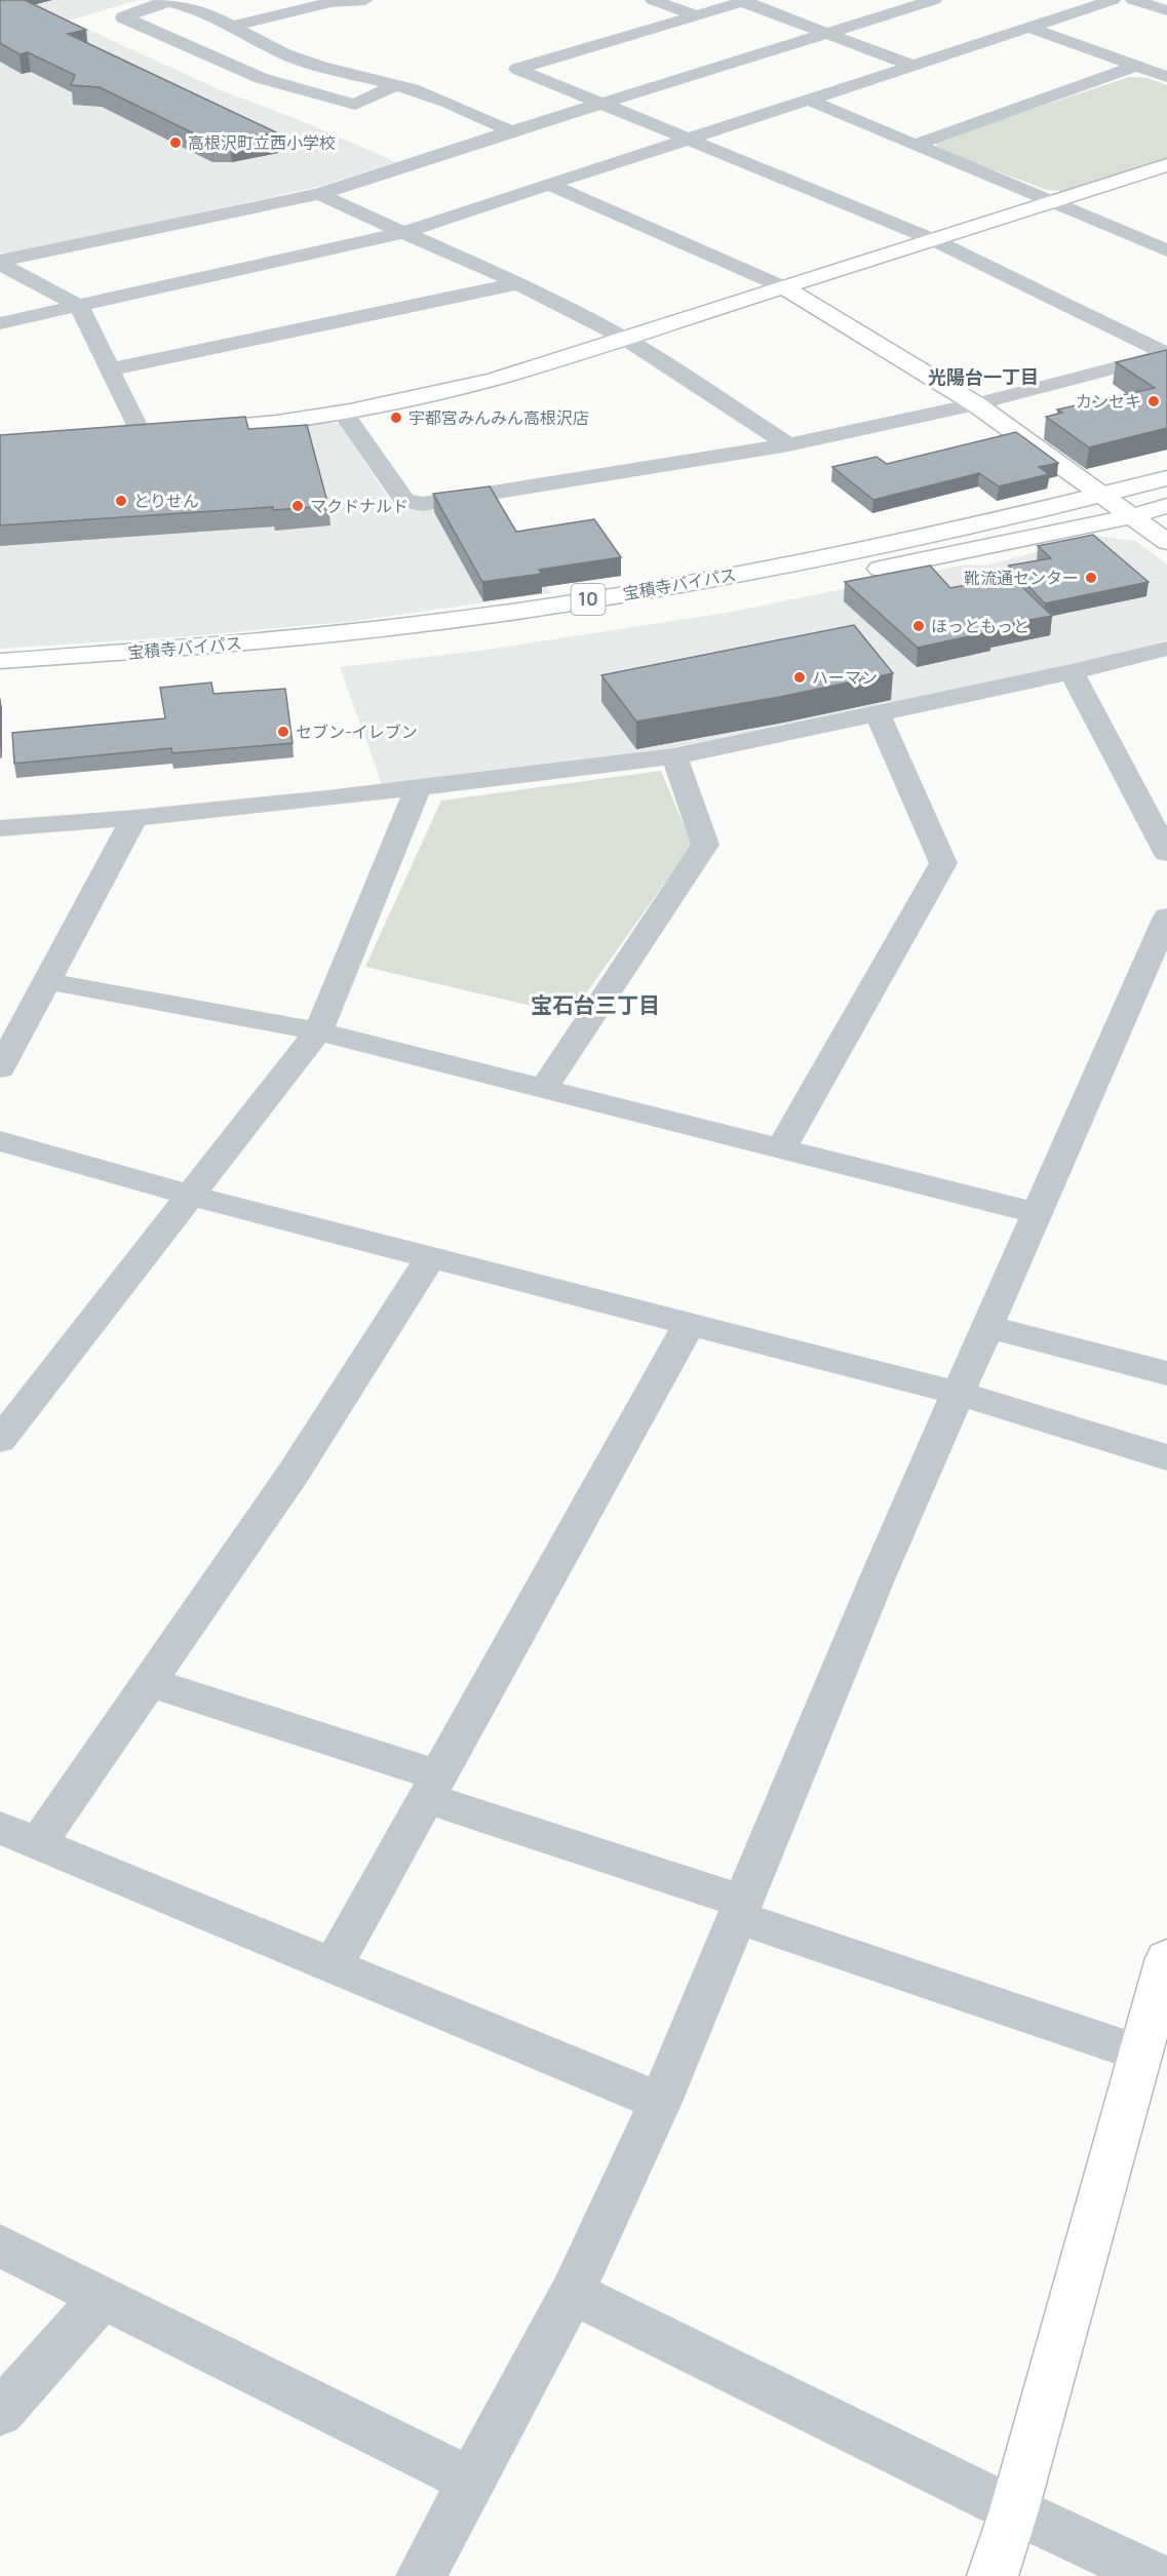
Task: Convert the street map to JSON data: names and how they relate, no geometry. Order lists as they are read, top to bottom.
{
  "streets": {
    "street": ["宝積寺バイパス", "10"]
  },
  "districts": ["光陽台一丁目", "宝石台三丁目"],
  "places": [
    "高根沢町立西小学校",
    "カンセキ",
    "宇都宮みんみん高根沢店",
    "とりせん",
    "マクドナルド",
    "靴流通センター",
    "ほっともっと",
    "ハーマン",
    "セブン-イレブン"
  ]
}
